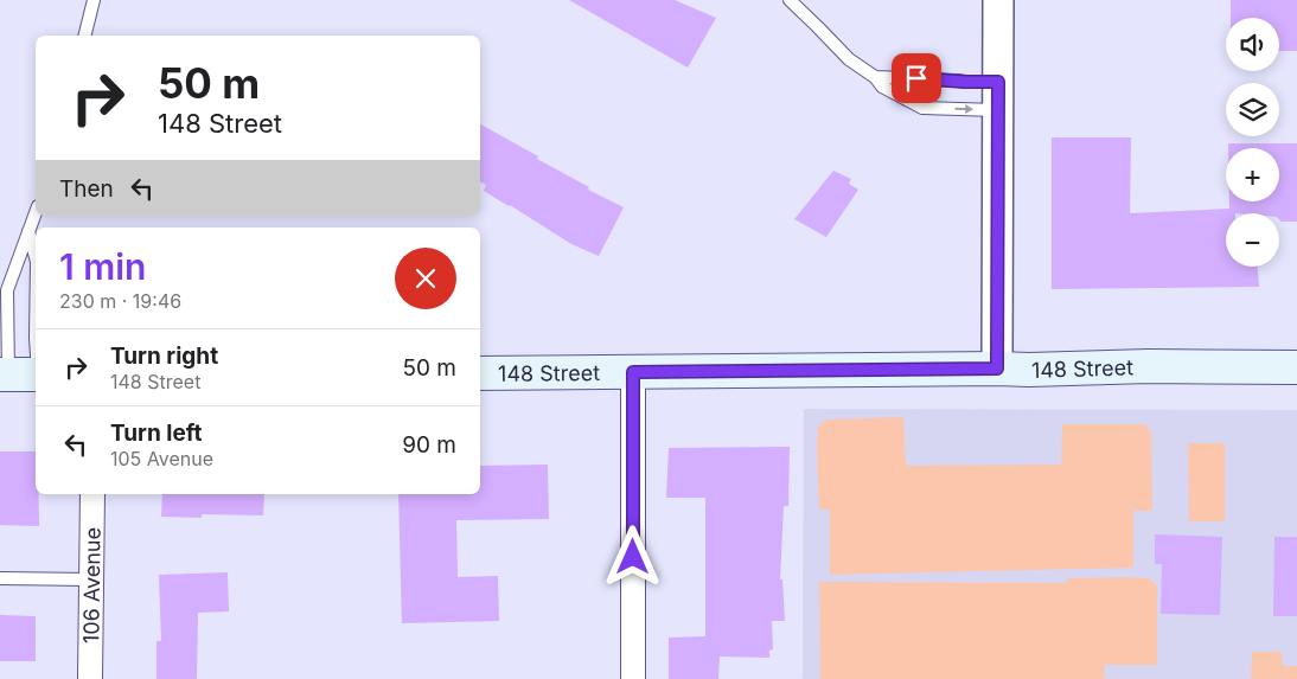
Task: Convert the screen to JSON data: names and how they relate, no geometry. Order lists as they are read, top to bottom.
{
  "streets": {
    "main road": ["148 Street"],
    "street": ["106 Avenue"]
  },
  "page": {
    "map_buttons": ["+", "−"],
    "turn": ["50 m", "148 Street"],
    "then": "Then",
    "heading": ["1 min", "230 m · 19:46"],
    "list": [
      {
        "name": "Turn right",
        "note": "148 Street",
        "value": "50 m"
      },
      {
        "name": "Turn left",
        "note": "105 Avenue",
        "value": "90 m"
      }
    ]
  }
}
